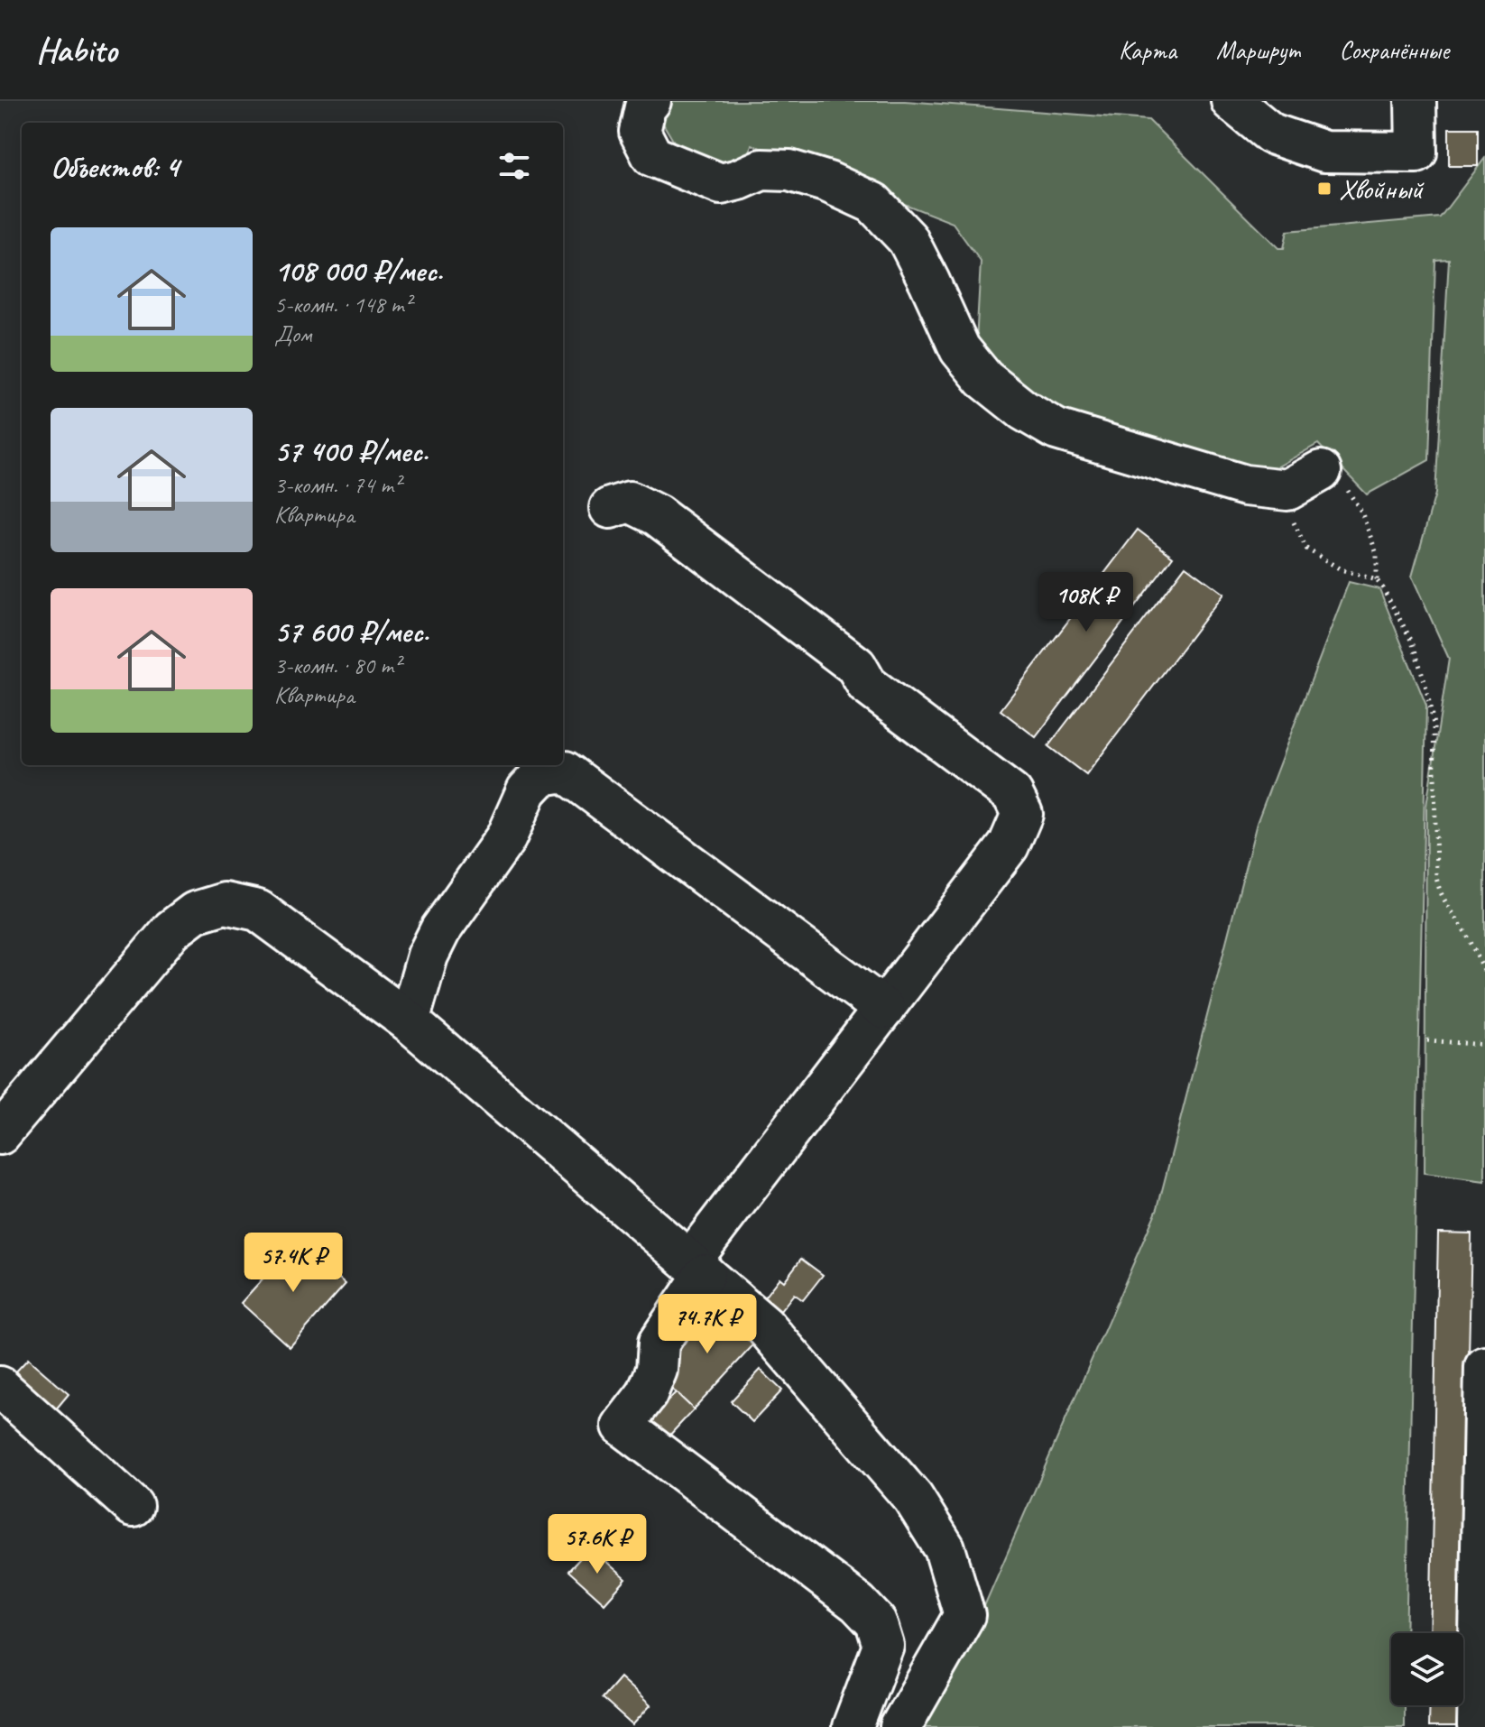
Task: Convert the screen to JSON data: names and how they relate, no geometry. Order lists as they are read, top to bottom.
{
  "places": {
    "transit": ["Хвойный"]
  },
  "page": {
    "header": "Habito",
    "nav": ["Карта", "Маршрут", "Сохранённые"],
    "heading": "Объектов: 4",
    "list": [
      {
        "name": "108 000 ₽/мес.",
        "note": "5-комн. · 148 m² · Дом"
      },
      {
        "name": "57 400 ₽/мес.",
        "note": "3-комн. · 74 m² · Квартира"
      },
      {
        "name": "57 600 ₽/мес.",
        "note": "3-комн. · 80 m² · Квартира"
      }
    ],
    "price": [
      "108K ₽",
      "57.4K ₽",
      "74.7K ₽",
      "57.6K ₽"
    ]
  }
}
